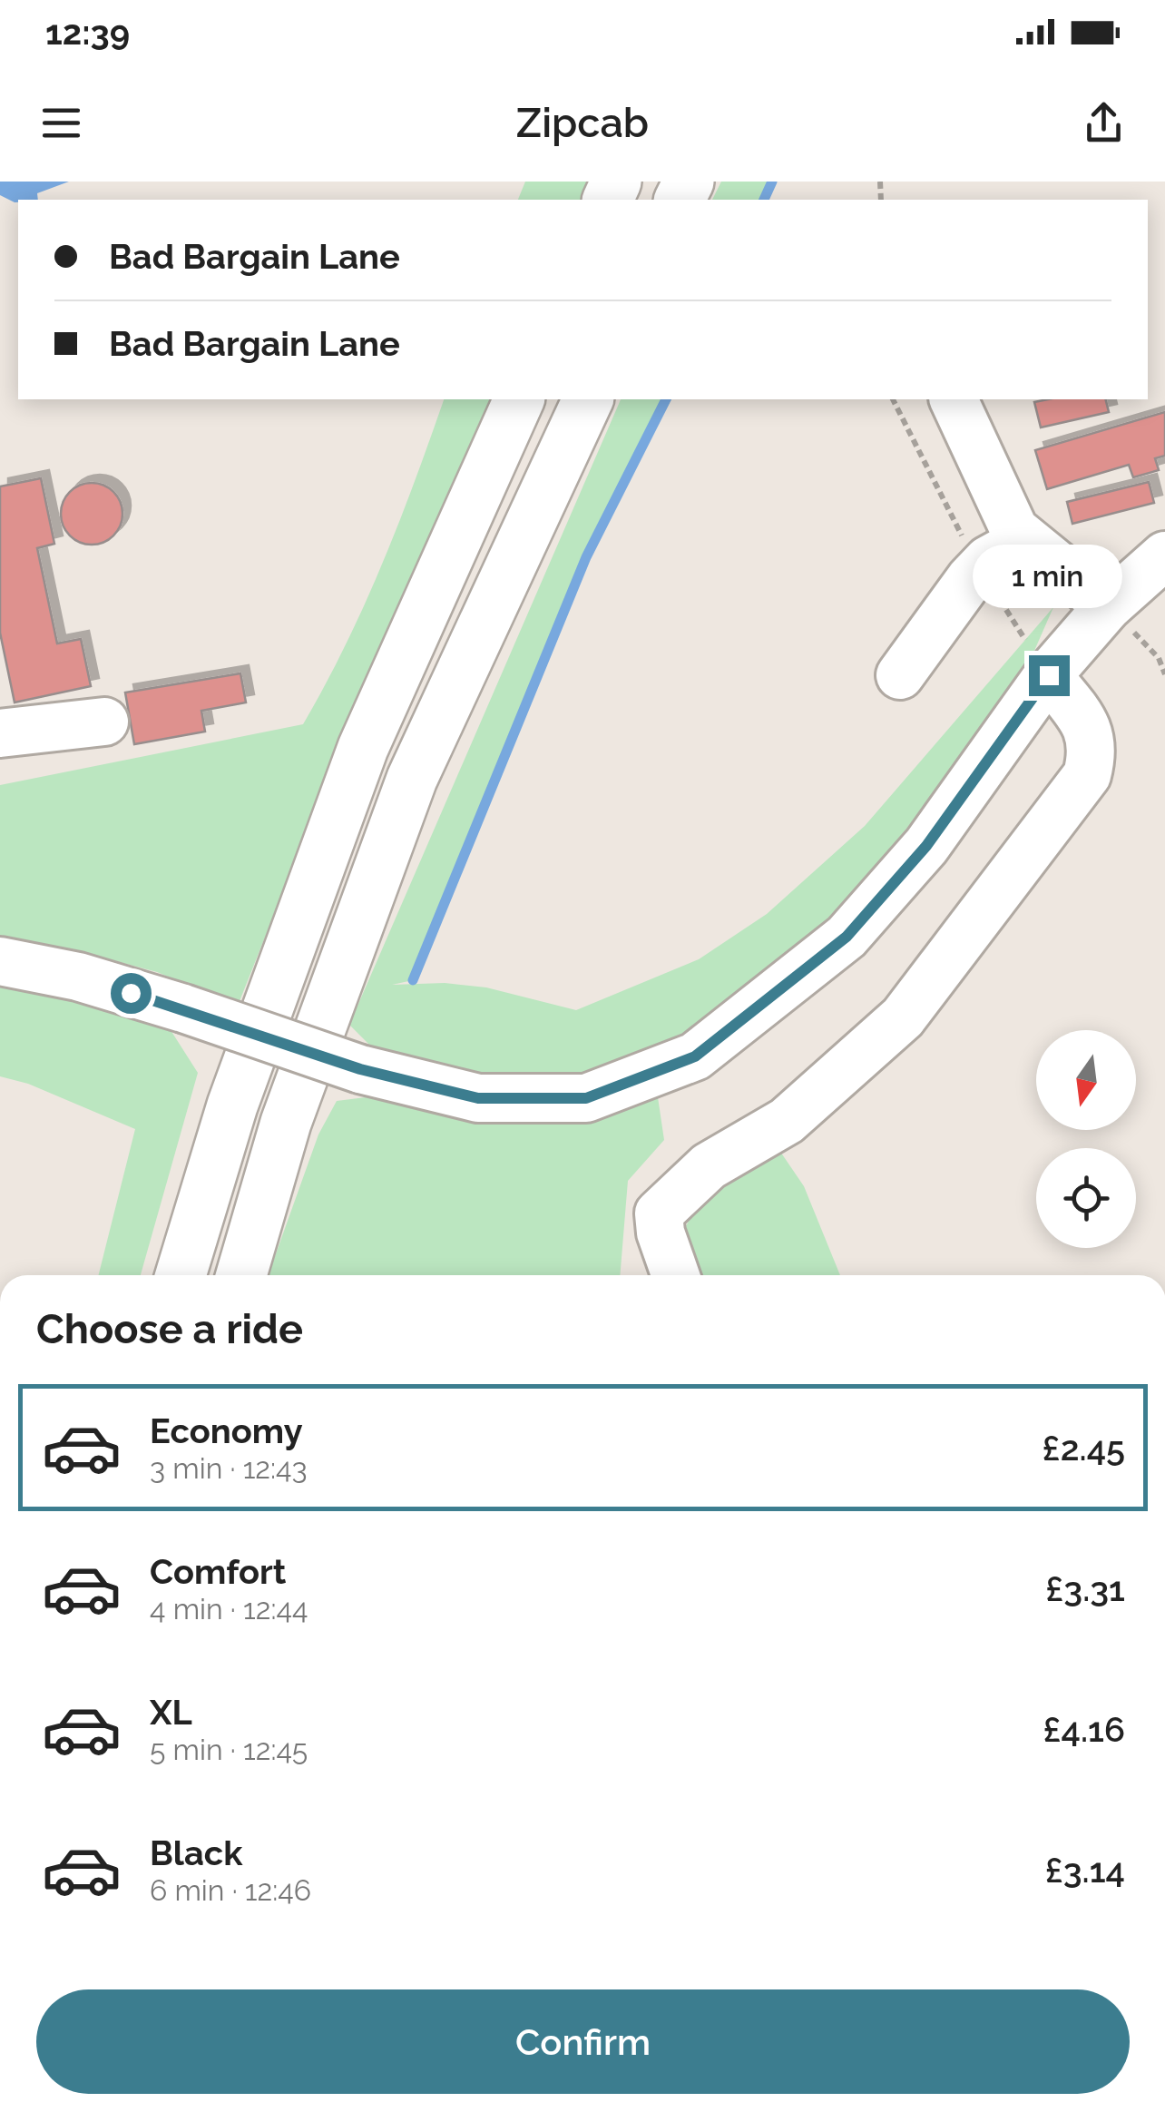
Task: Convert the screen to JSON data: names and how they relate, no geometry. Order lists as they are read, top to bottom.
{
  "north": "bottom",
  "page": {
    "status": "12:39",
    "header": "Zipcab",
    "banner": ["Bad Bargain Lane", "Bad Bargain Lane"],
    "bubble": "1 min",
    "heading": "Choose a ride",
    "list": [
      {
        "name": "Economy",
        "note": "3 min · 12:43",
        "value": "£2.45"
      },
      {
        "name": "Comfort",
        "note": "4 min · 12:44",
        "value": "£3.31"
      },
      {
        "name": "XL",
        "note": "5 min · 12:45",
        "value": "£4.16"
      },
      {
        "name": "Black",
        "note": "6 min · 12:46",
        "value": "£3.14"
      }
    ],
    "buttons": "Confirm"
  }
}
